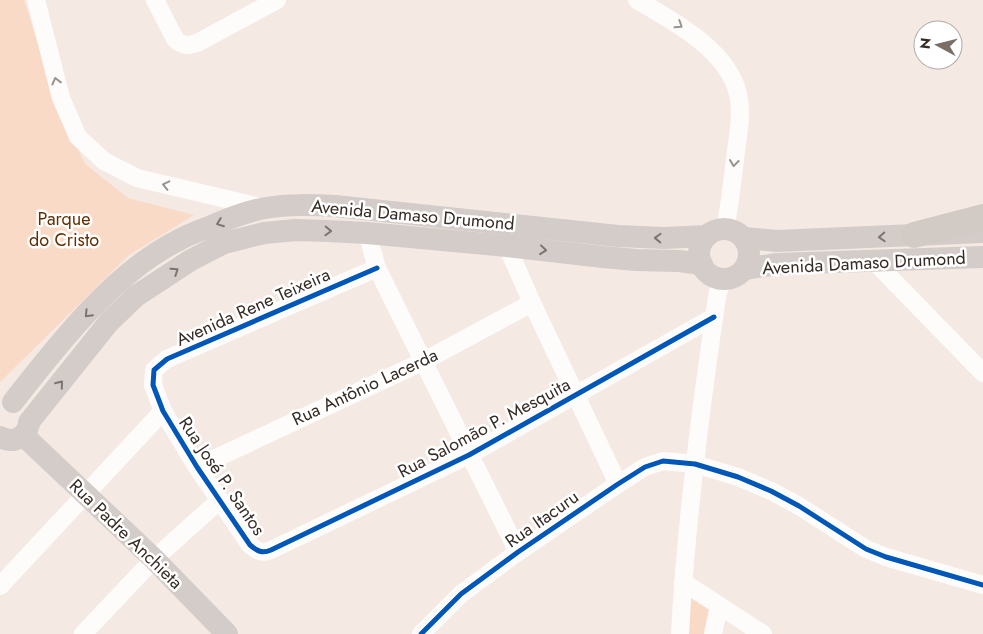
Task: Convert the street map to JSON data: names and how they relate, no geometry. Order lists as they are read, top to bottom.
{
  "streets": {
    "main road": ["Avenida Damaso Drumond", "Rua Padre Anchieta"],
    "street": [
      "Avenida Rene Teixeira",
      "Rua Antônio Lacerda",
      "Rua Salomão P. Mesquita",
      "Rua José P. Santos",
      "Rua Itacuru"
    ]
  },
  "crossings": [
    ["Avenida Damaso Drumond", "Rua Padre Anchieta"],
    ["Avenida Rene Teixeira", "Rua José P. Santos"],
    ["Rua Antônio Lacerda", "Rua José P. Santos"],
    ["Rua Salomão P. Mesquita", "Rua José P. Santos"]
  ],
  "parks": ["Parque do Cristo"],
  "north": "left"
}
